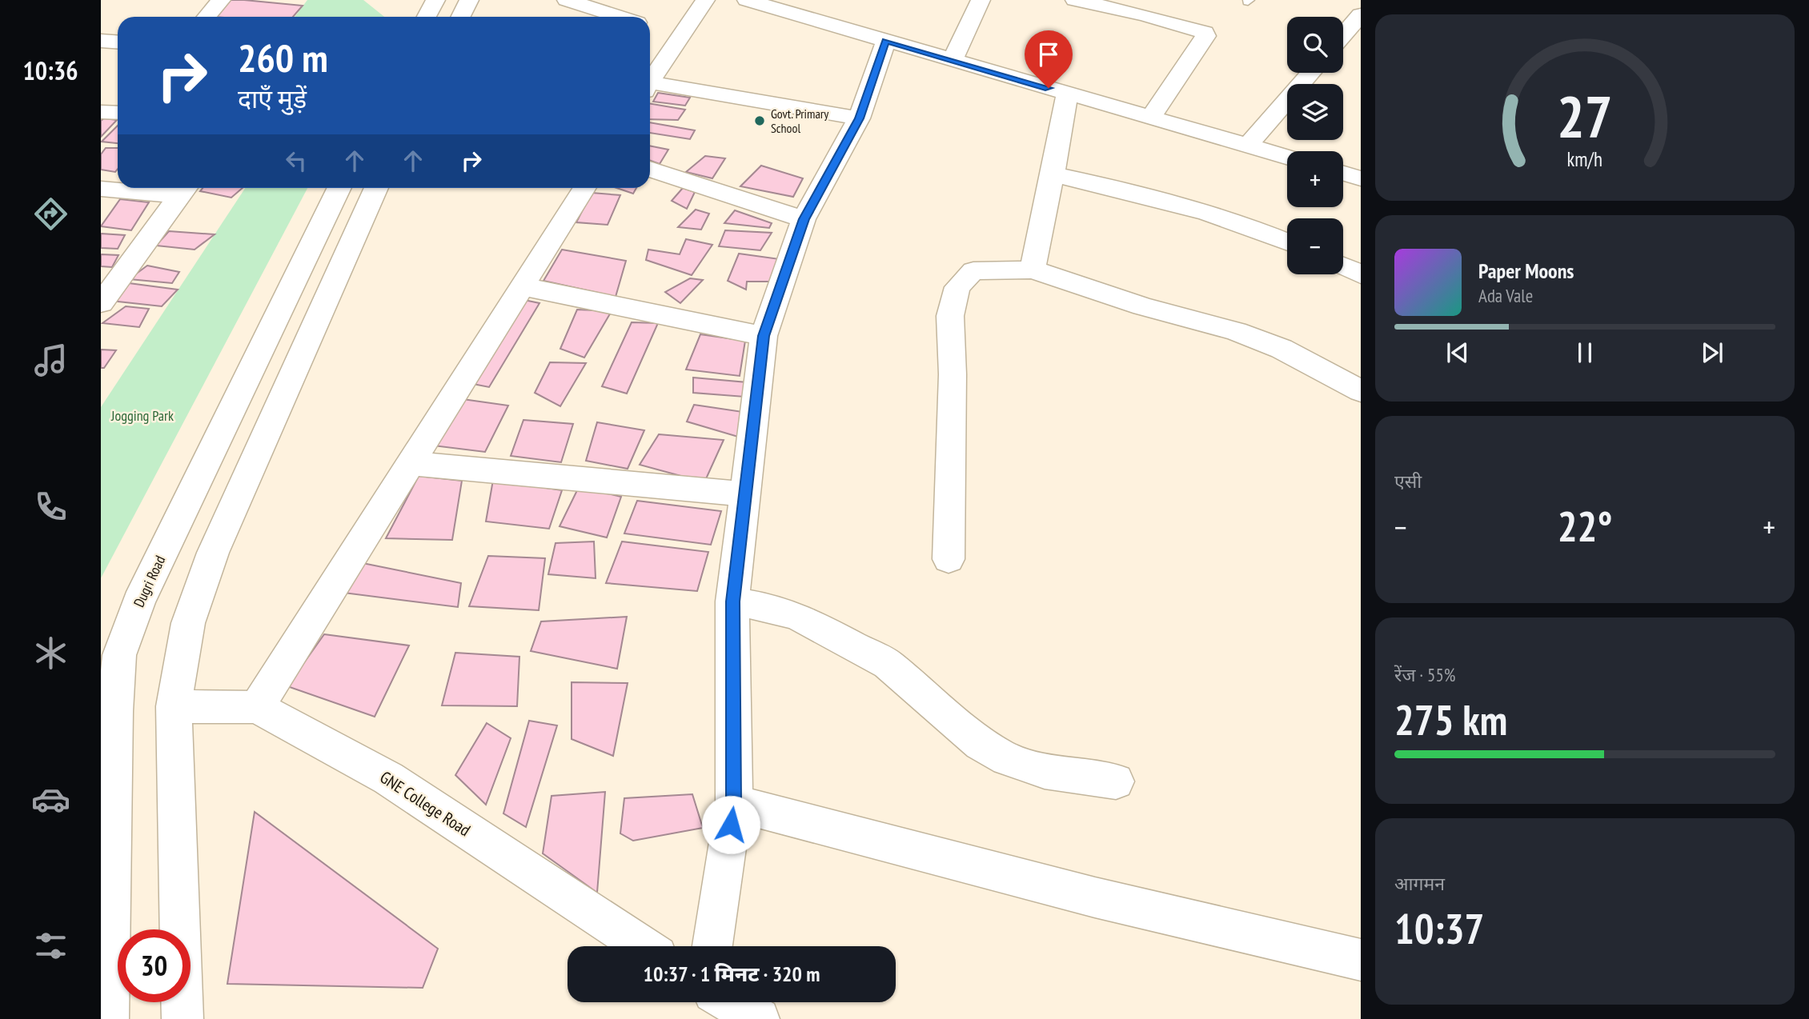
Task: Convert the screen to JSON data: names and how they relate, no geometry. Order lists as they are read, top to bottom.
{
  "streets": {
    "street": ["Dugri Road", "GNE College Road"]
  },
  "parks": ["Jogging Park"],
  "places": ["Govt. Primary School"],
  "page": {
    "tabs": "10:36",
    "map_buttons": ["+", "−"],
    "turn": ["260 m", "दाएँ मुड़ें"],
    "song": ["Paper Moons", "Ada Vale"],
    "tile": [
      "एसी",
      ["रेंज · 55%", "275 km"],
      ["आगमन", "10:37"]
    ],
    "heat": ["−", "22°", "+"],
    "limit": "30",
    "trip": "10:37 · 1 मिनट · 320 m",
    "gauge": ["27", "km/h"]
  }
}
